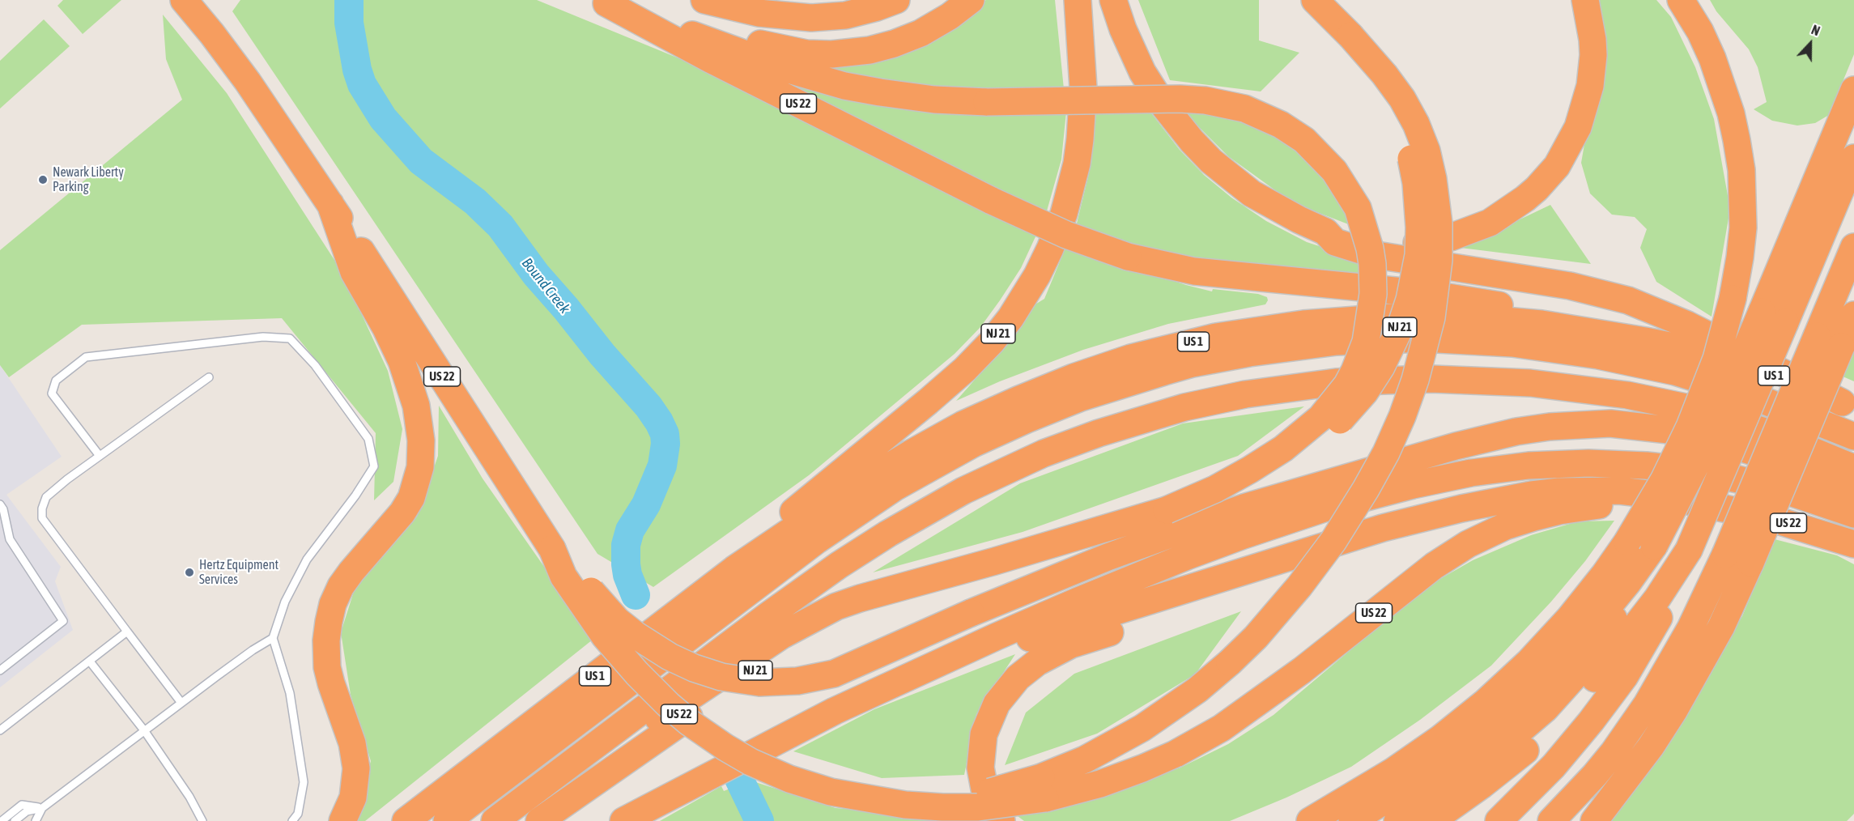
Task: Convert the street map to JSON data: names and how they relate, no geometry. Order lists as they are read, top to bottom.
{
  "streets": {
    "highway": ["US 22", "NJ 21", "US 1"]
  },
  "crossings": [
    ["US 22", "US 1"],
    ["NJ 21", "US 1"]
  ],
  "water": ["Bound Creek"],
  "places": ["Newark Liberty Parking", "Hertz Equipment Services"],
  "north": "top"
}
